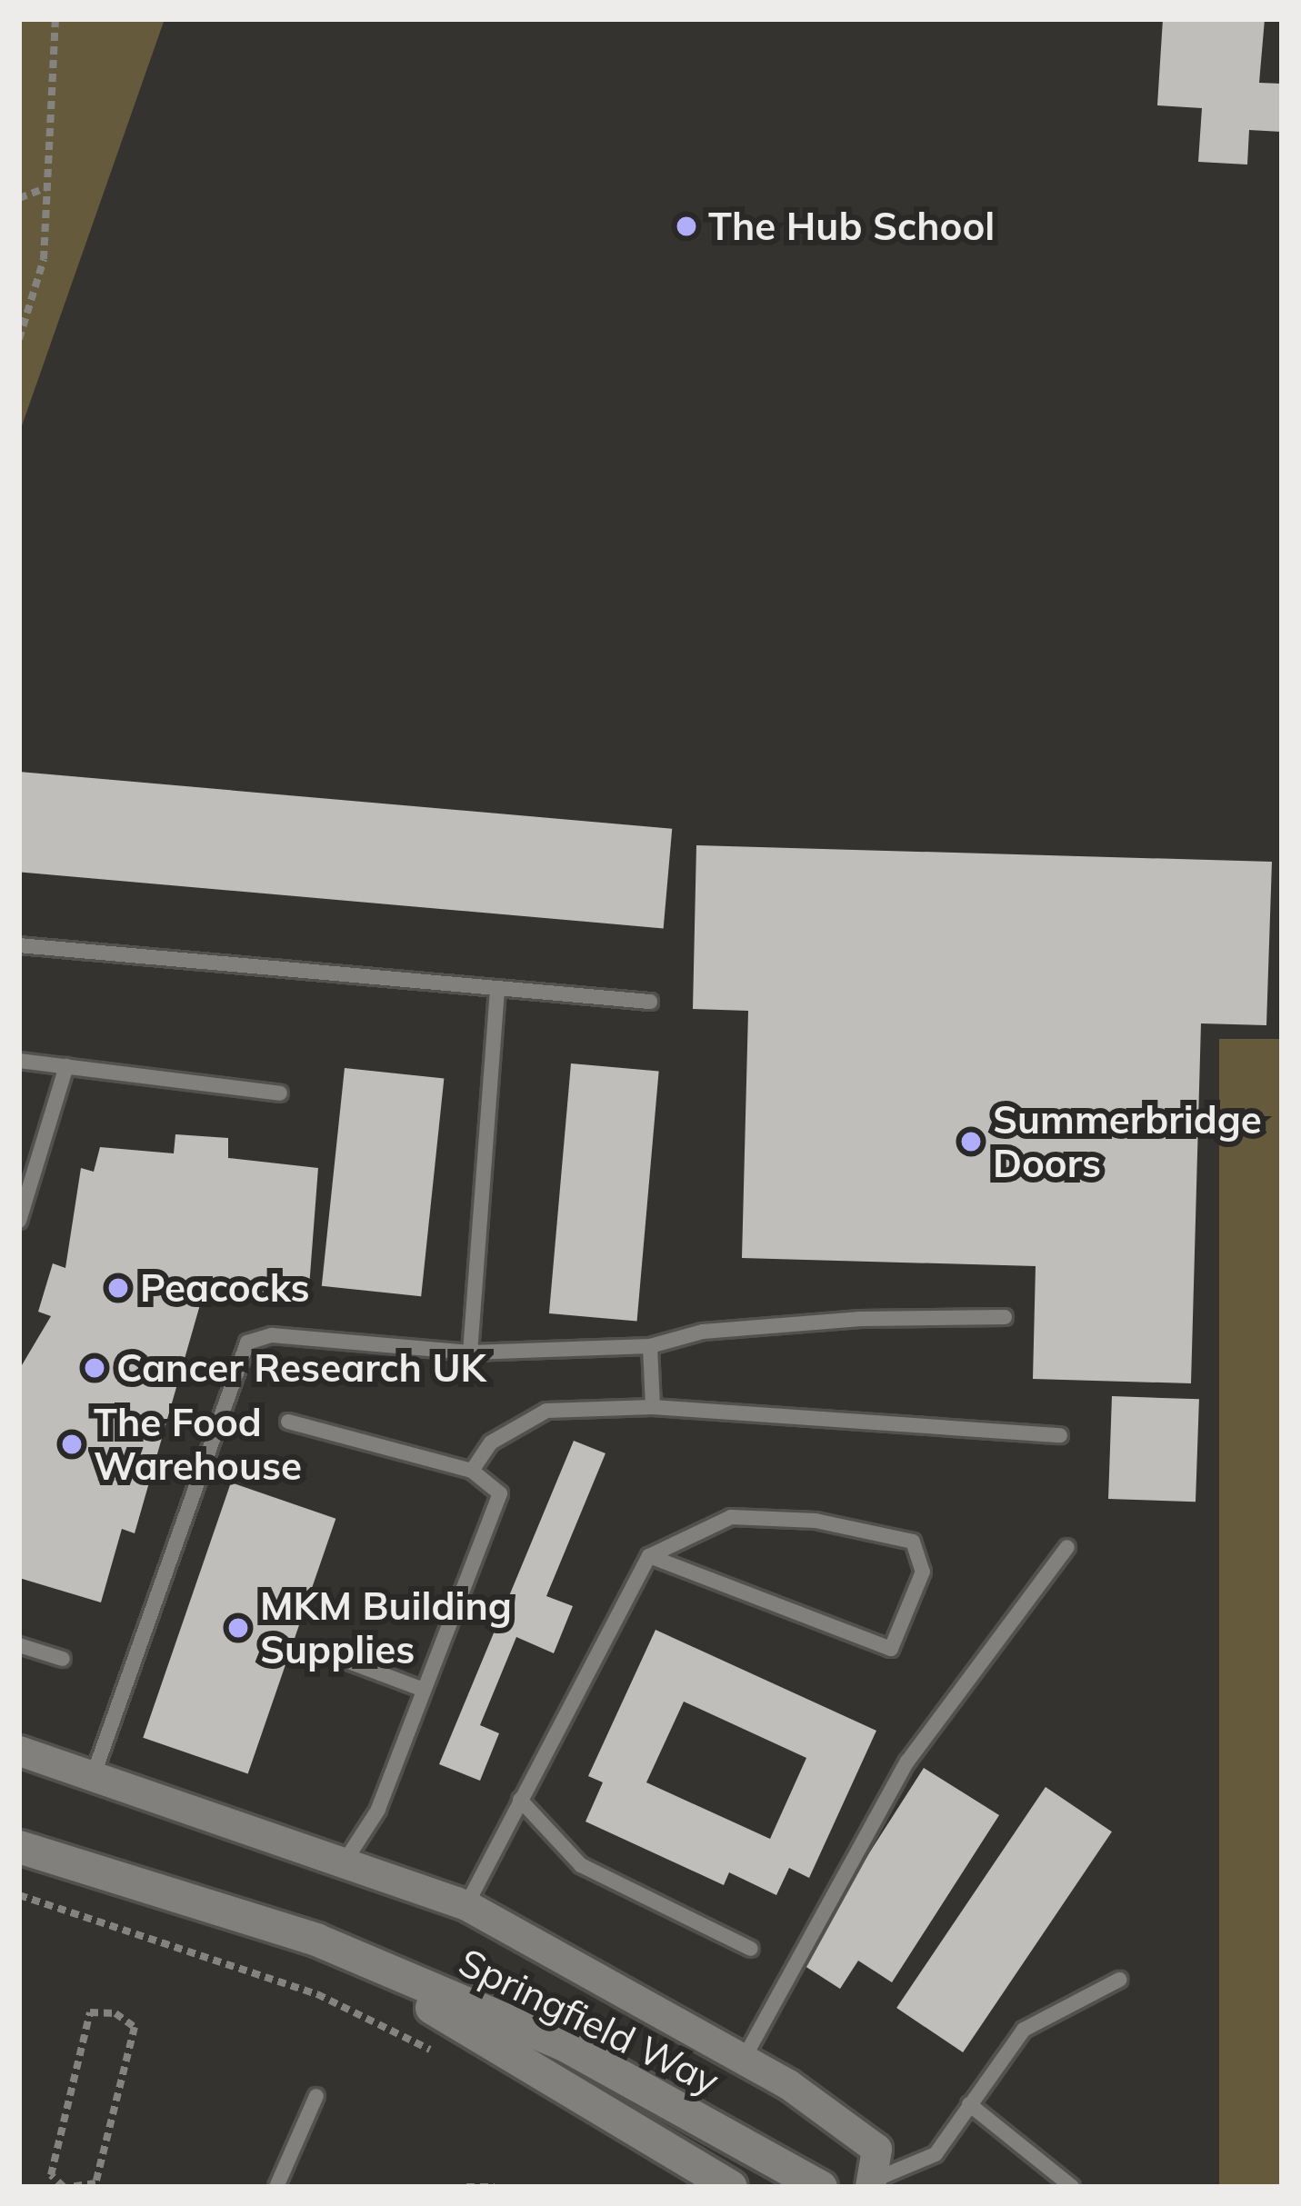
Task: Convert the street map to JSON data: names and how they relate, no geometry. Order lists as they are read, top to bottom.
{
  "streets": {
    "main road": ["Springfield Way"]
  },
  "places": [
    "The Hub School",
    "Summerbridge Doors",
    "Peacocks",
    "Cancer Research UK",
    "The Food Warehouse",
    "MKM Building Supplies"
  ]
}
